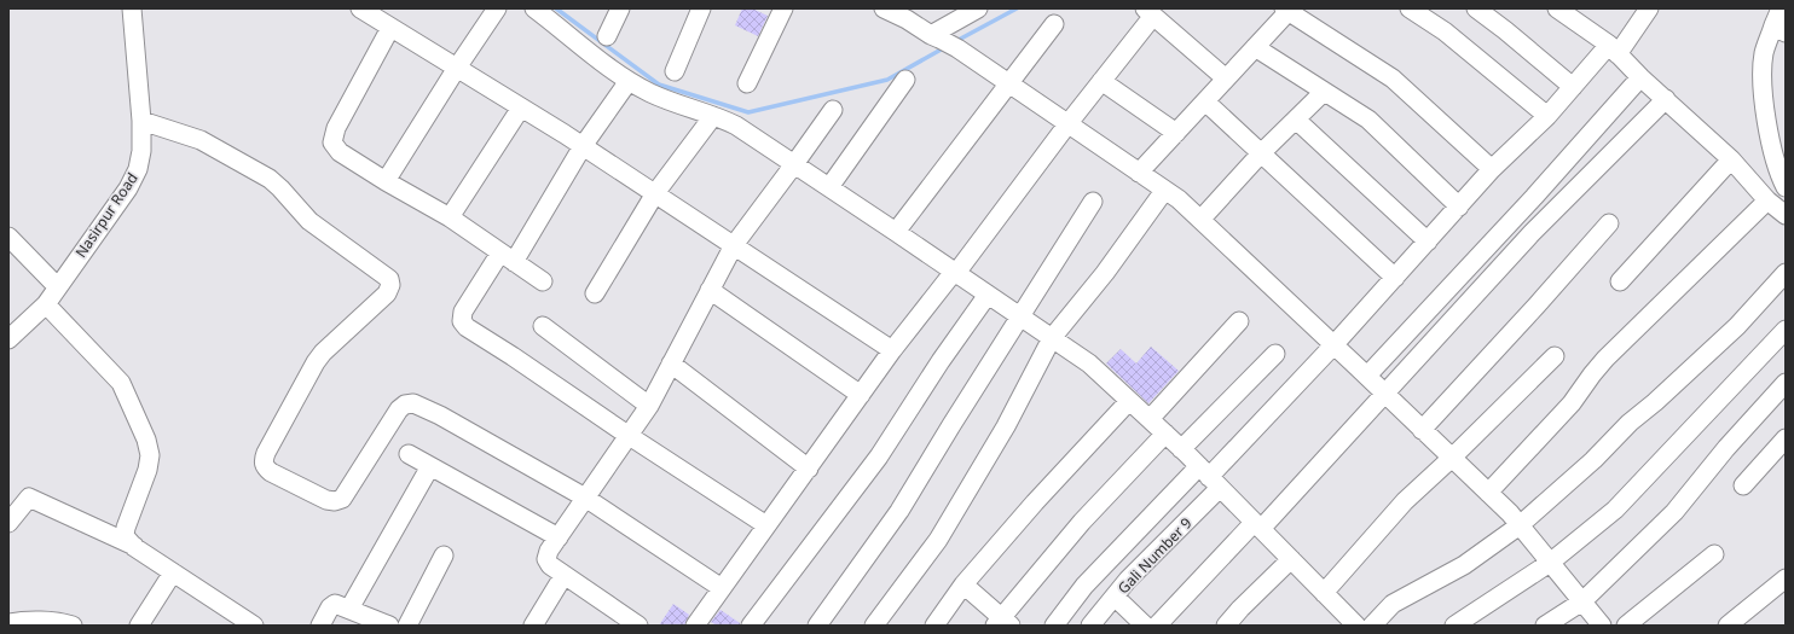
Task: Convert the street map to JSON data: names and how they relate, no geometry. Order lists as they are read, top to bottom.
{
  "streets": {
    "street": ["Nasirpur Road", "Gali Number 9"]
  }
}
